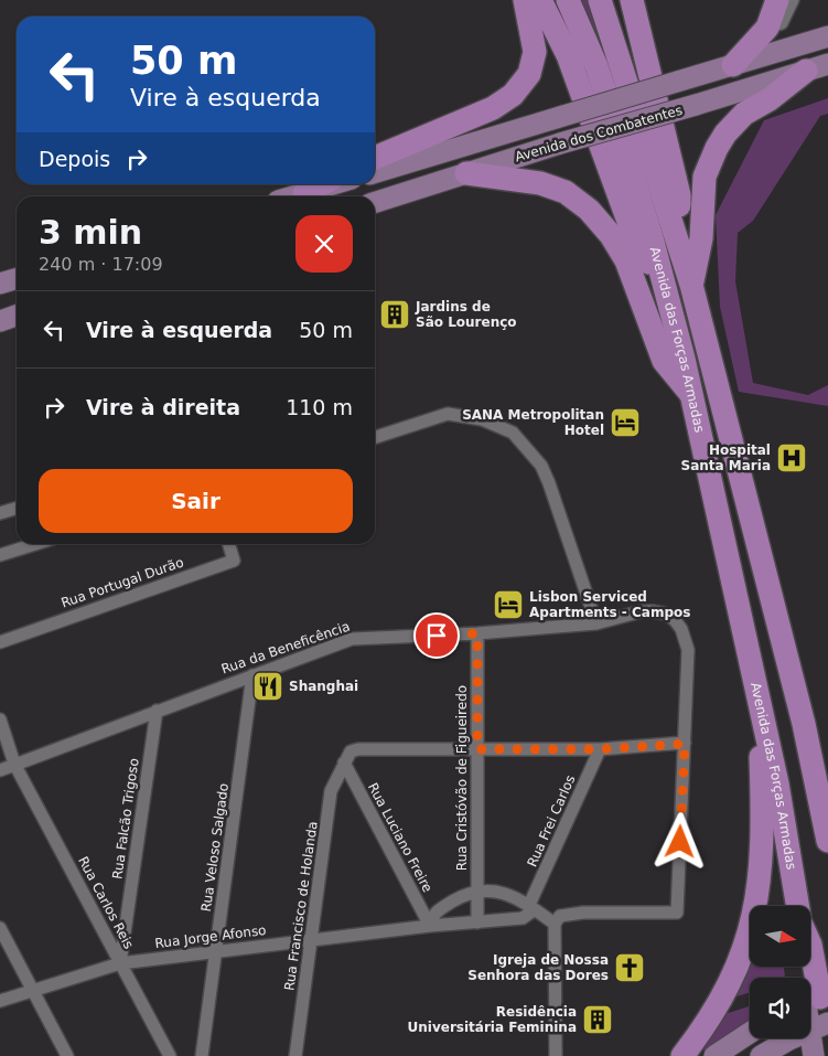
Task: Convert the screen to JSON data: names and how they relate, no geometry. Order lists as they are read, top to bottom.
{
  "streets": {
    "highway": ["Avenida das Forças Armadas"],
    "main road": ["Avenida dos Combatentes"],
    "street": [
      "Rua Portugal Durão",
      "Rua da Beneficência",
      "Rua Cristóvão de Figueiredo",
      "Rua Falcão Trigoso",
      "Rua Frei Carlos",
      "Rua Luciano Freire",
      "Rua Veloso Salgado",
      "Rua Carlos Reis",
      "Rua Francisco de Holanda",
      "Rua Jorge Afonso"
    ]
  },
  "crossings": [
    ["Rua da Beneficência", "Rua Cristóvão de Figueiredo"],
    ["Rua da Beneficência", "Rua Falcão Trigoso"],
    ["Rua da Beneficência", "Rua Veloso Salgado"],
    ["Rua da Beneficência", "Rua Carlos Reis"],
    ["Rua Cristóvão de Figueiredo", "Rua Jorge Afonso"],
    ["Rua Falcão Trigoso", "Rua Carlos Reis"],
    ["Rua Falcão Trigoso", "Rua Jorge Afonso"],
    ["Rua Frei Carlos", "Rua Jorge Afonso"],
    ["Rua Luciano Freire", "Rua Francisco de Holanda"],
    ["Rua Luciano Freire", "Rua Jorge Afonso"],
    ["Rua Veloso Salgado", "Rua Jorge Afonso"],
    ["Rua Carlos Reis", "Rua Jorge Afonso"],
    ["Rua Francisco de Holanda", "Rua Jorge Afonso"]
  ],
  "places": {
    "building": ["Jardins de São Lourenço", "Residência Universitária Feminina"],
    "hotel": ["SANA Metropolitan Hotel", "Lisbon Serviced Apartments - Campos"],
    "hospital": ["Hospital Santa Maria"],
    "restaurant": ["Shanghai"],
    "church": ["Igreja de Nossa Senhora das Dores"]
  },
  "north": "right",
  "page": {
    "turn": ["50 m", "Vire à esquerda"],
    "then": "Depois",
    "heading": ["3 min", "240 m · 17:09"],
    "list": [
      {
        "name": "Vire à esquerda",
        "value": "50 m"
      },
      {
        "name": "Vire à direita",
        "value": "110 m"
      }
    ],
    "buttons": "Sair"
  }
}
